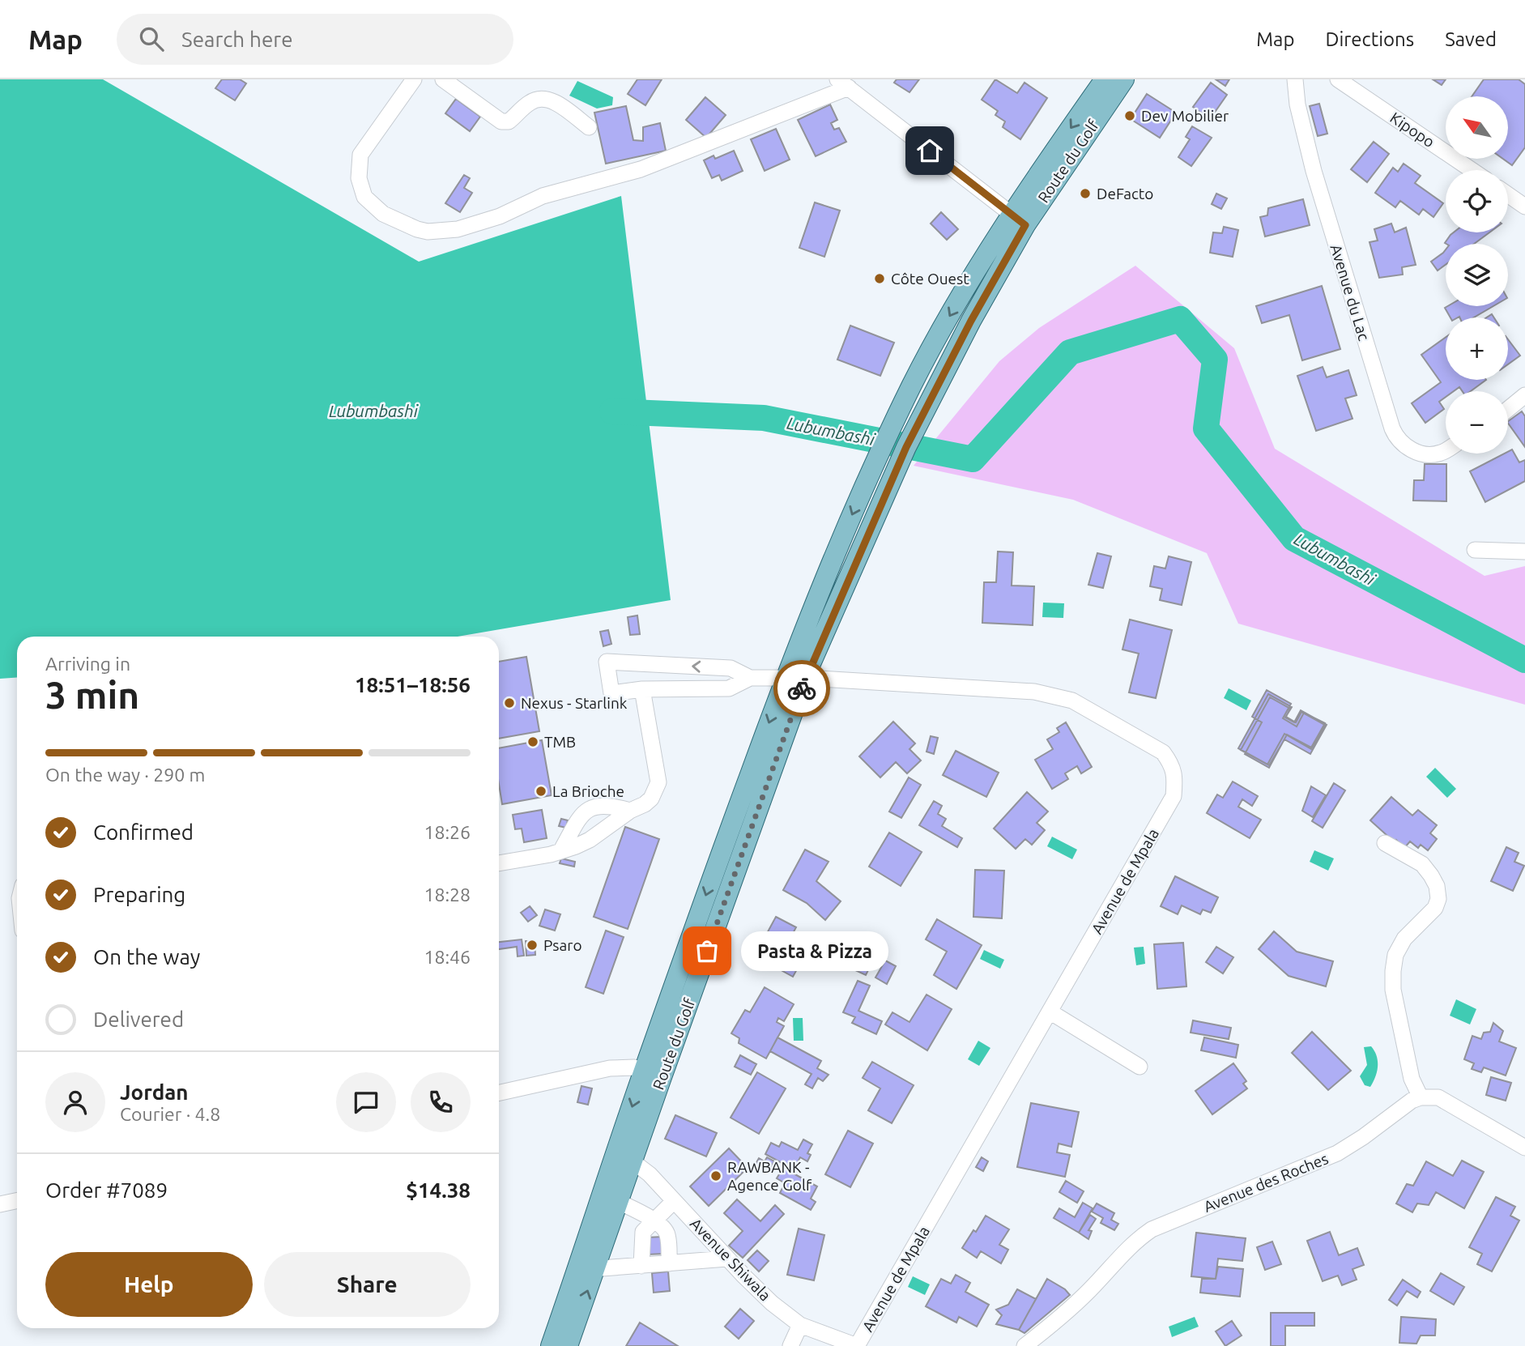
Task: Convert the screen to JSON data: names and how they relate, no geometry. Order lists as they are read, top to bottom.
{
  "streets": {
    "main road": ["Route du Golf"],
    "street": [
      "Kipopo",
      "Avenue du Lac",
      "Avenue de Mpala",
      "Avenue des Roches",
      "Avenue Shiwala"
    ]
  },
  "crossings": [
    ["Route du Golf", "Avenue de Mpala"],
    ["Route du Golf", "Avenue Shiwala"],
    ["Avenue de Mpala", "Avenue Shiwala"]
  ],
  "water": ["Lubumbashi"],
  "places": [
    "Dev Mobilier",
    "DeFacto",
    "Côte Ouest",
    "Nexus - Starlink",
    "TMB",
    "La Brioche",
    "Psaro",
    "Pasta & Pizza",
    "RAWBANK - Agence Golf"
  ],
  "north": "top left",
  "page": {
    "header": "Map",
    "search": "Search here",
    "nav": ["Map", "Directions", "Saved"],
    "map_buttons": ["+", "−"],
    "heading": ["3 min", "Arriving in", "18:51–18:56"],
    "panel": [
      "Jordan",
      "Courier · 4.8",
      "Order #7089",
      "$14.38"
    ],
    "bar": "On the way · 290 m",
    "list": [
      ["Confirmed", "18:26"],
      ["Preparing", "18:28"],
      ["On the way", "18:46"],
      "Delivered"
    ],
    "bubble": "Pasta & Pizza",
    "buttons": ["Help", "Share"]
  }
}
